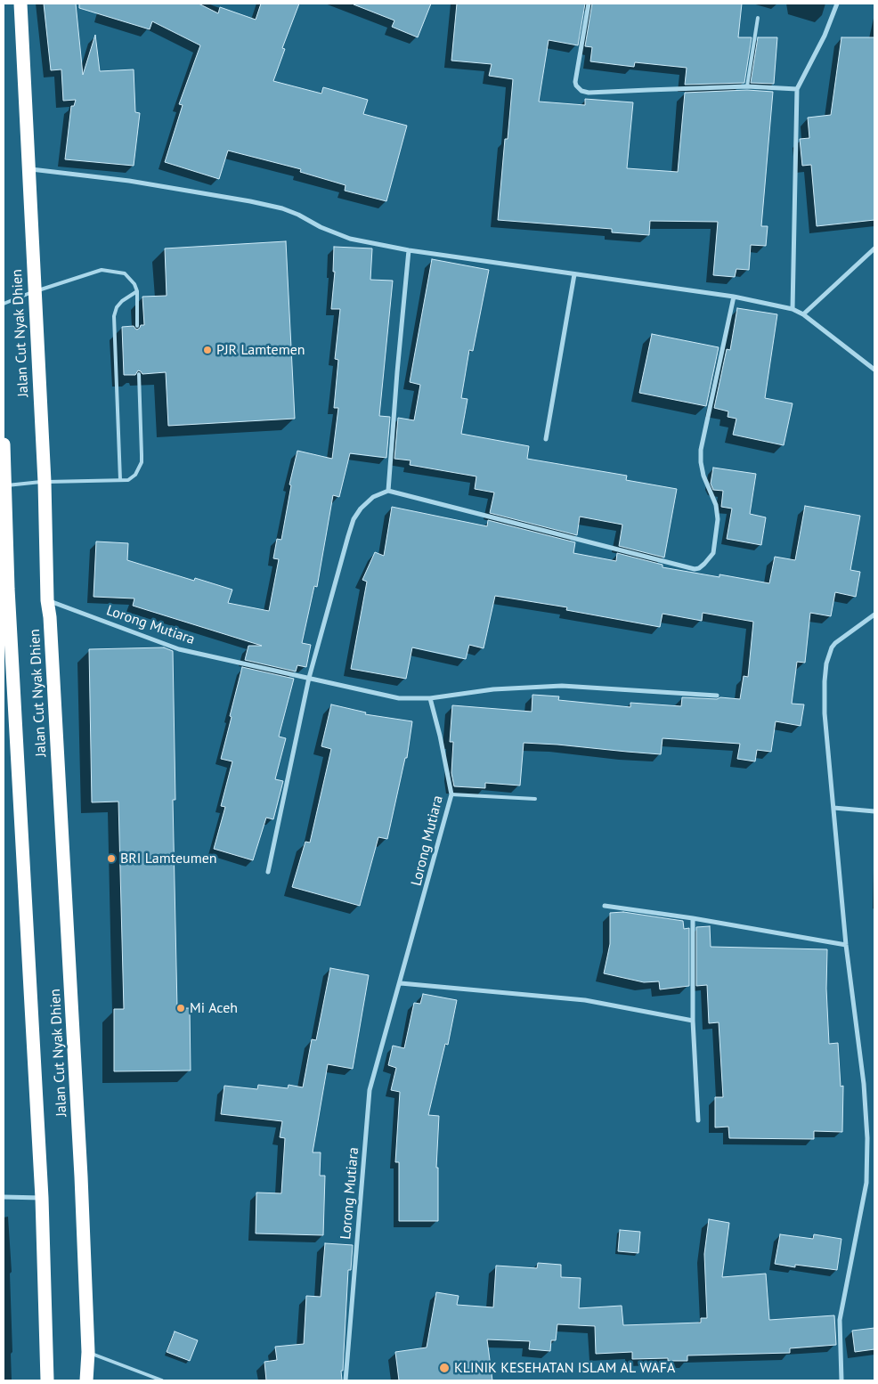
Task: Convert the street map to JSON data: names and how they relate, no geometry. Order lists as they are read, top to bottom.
{
  "streets": {
    "highway": ["Jalan Cut Nyak Dhien"],
    "street": ["Lorong Mutiara"]
  },
  "crossings": [
    ["Jalan Cut Nyak Dhien", "Lorong Mutiara"]
  ],
  "places": [
    "PJR Lamtemen",
    "BRI Lamteumen",
    "Mi Aceh",
    "KLINIK KESEHATAN ISLAM AL WAFA"
  ]
}
